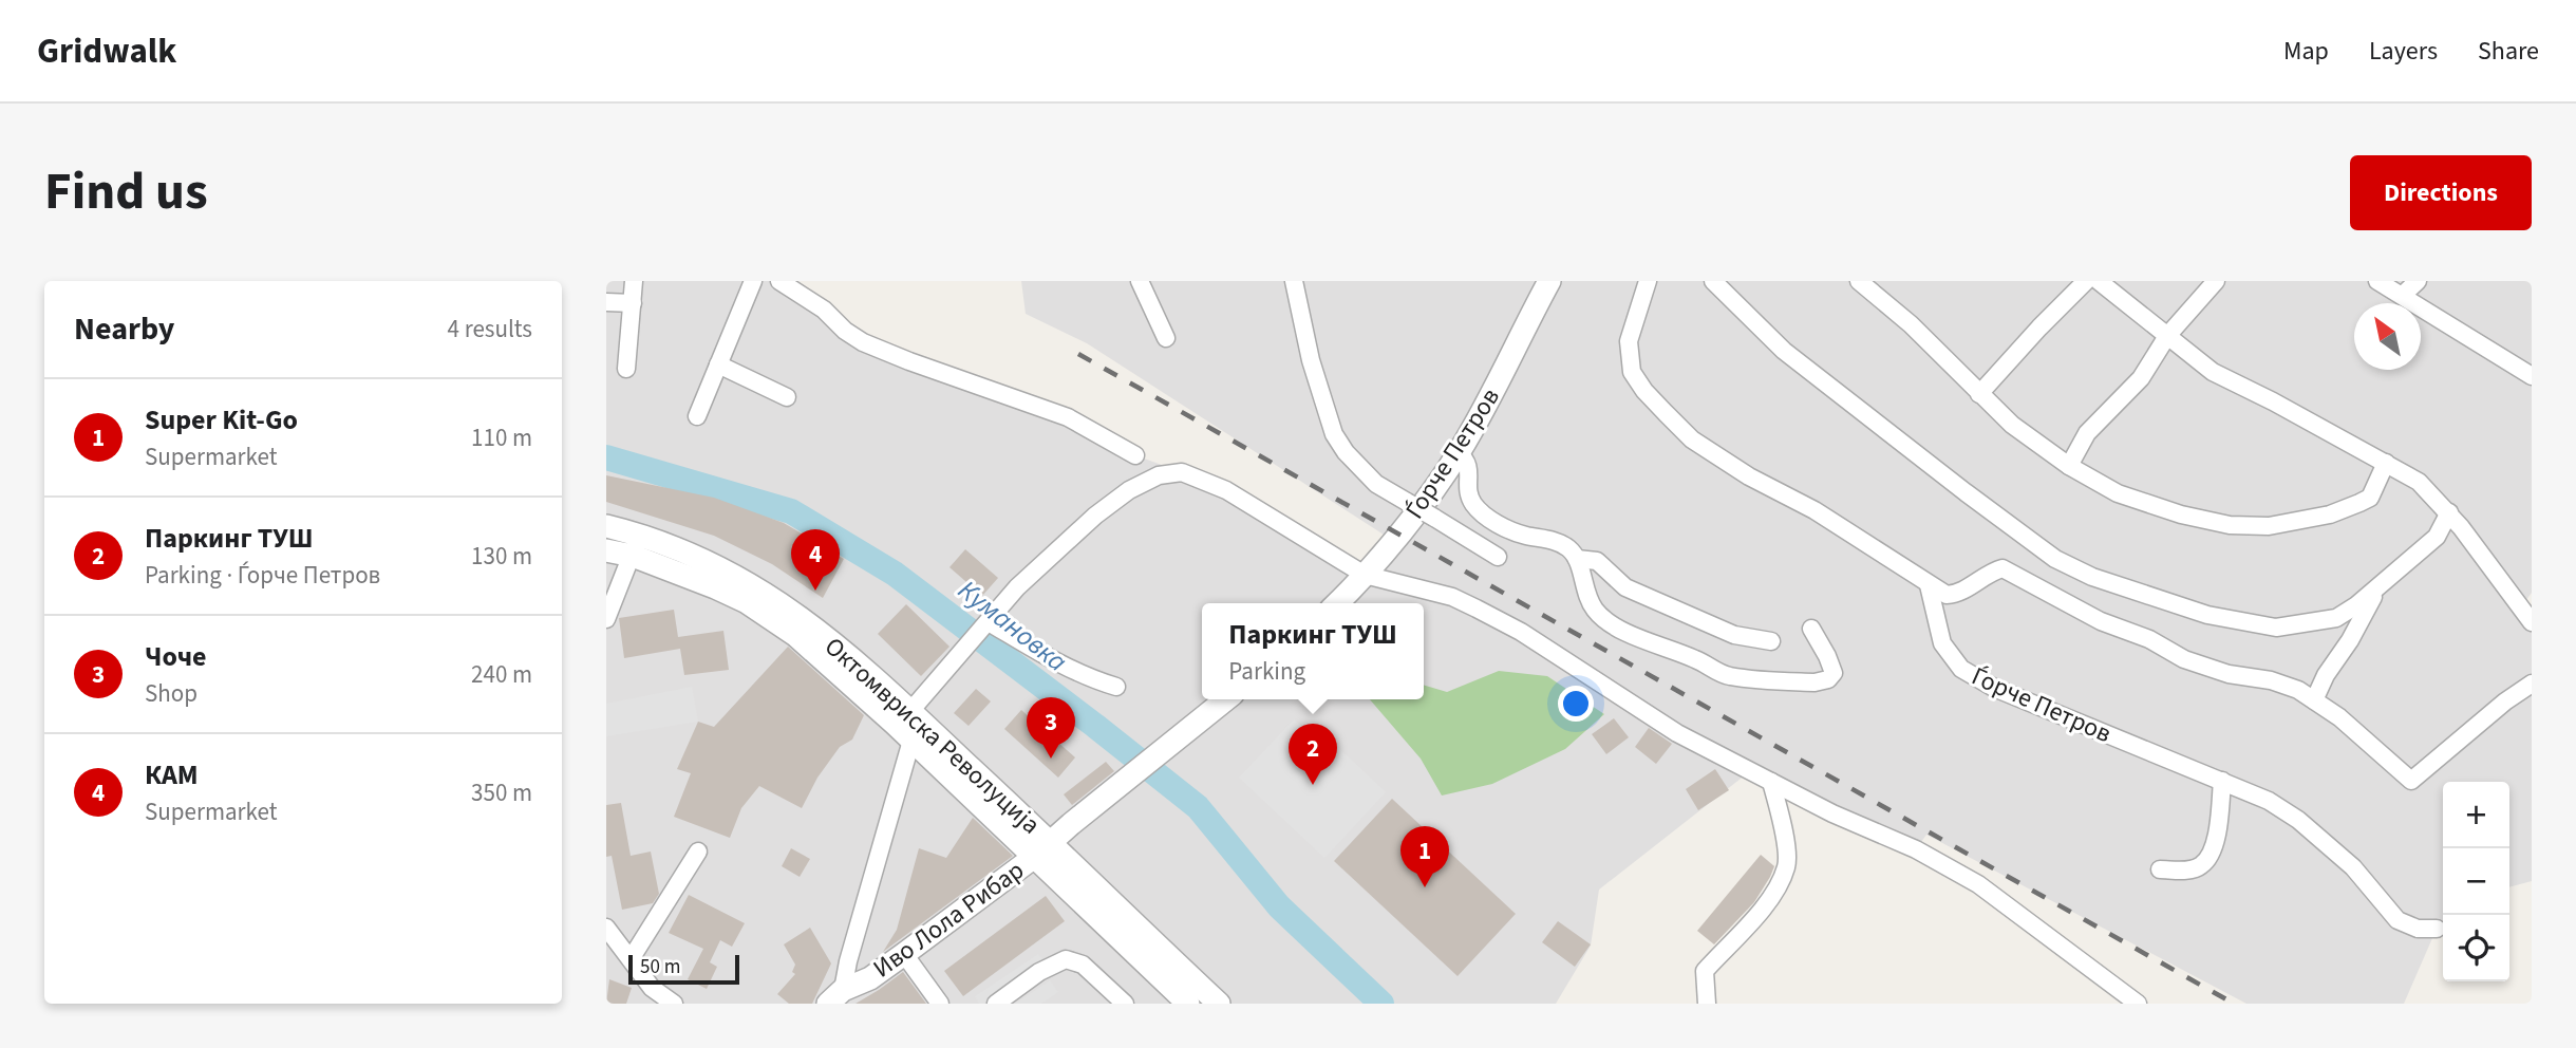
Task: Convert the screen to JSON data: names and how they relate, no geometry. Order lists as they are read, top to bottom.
{
  "streets": {
    "street": ["Ѓорче Петров", "Октомвриска Револуција", "Иво Лола Рибар"]
  },
  "crossings": [
    ["Октомвриска Револуција", "Иво Лола Рибар"]
  ],
  "water": ["Кумановка"],
  "scale_bar": "50 m",
  "north": "top left",
  "page": {
    "header": "Gridwalk",
    "nav": ["Map", "Layers", "Share"],
    "title": "Find us",
    "buttons": "Directions",
    "heading": ["Nearby", "4 results"],
    "list": [
      {
        "mark": "1",
        "name": "Super Kit-Go",
        "note": "Supermarket",
        "value": "110 m"
      },
      {
        "mark": "2",
        "name": "Паркинг ТУШ",
        "note": "Parking · Ѓорче Петров",
        "value": "130 m"
      },
      {
        "mark": "3",
        "name": "Чоче",
        "note": "Shop",
        "value": "240 m"
      },
      {
        "mark": "4",
        "name": "КАМ",
        "note": "Supermarket",
        "value": "350 m"
      }
    ],
    "pins": [
      "4",
      "3",
      "2",
      "1"
    ],
    "popup": ["Паркинг ТУШ", "Parking"],
    "map_buttons": ["+", "−"],
    "scale": "50 m"
  }
}
